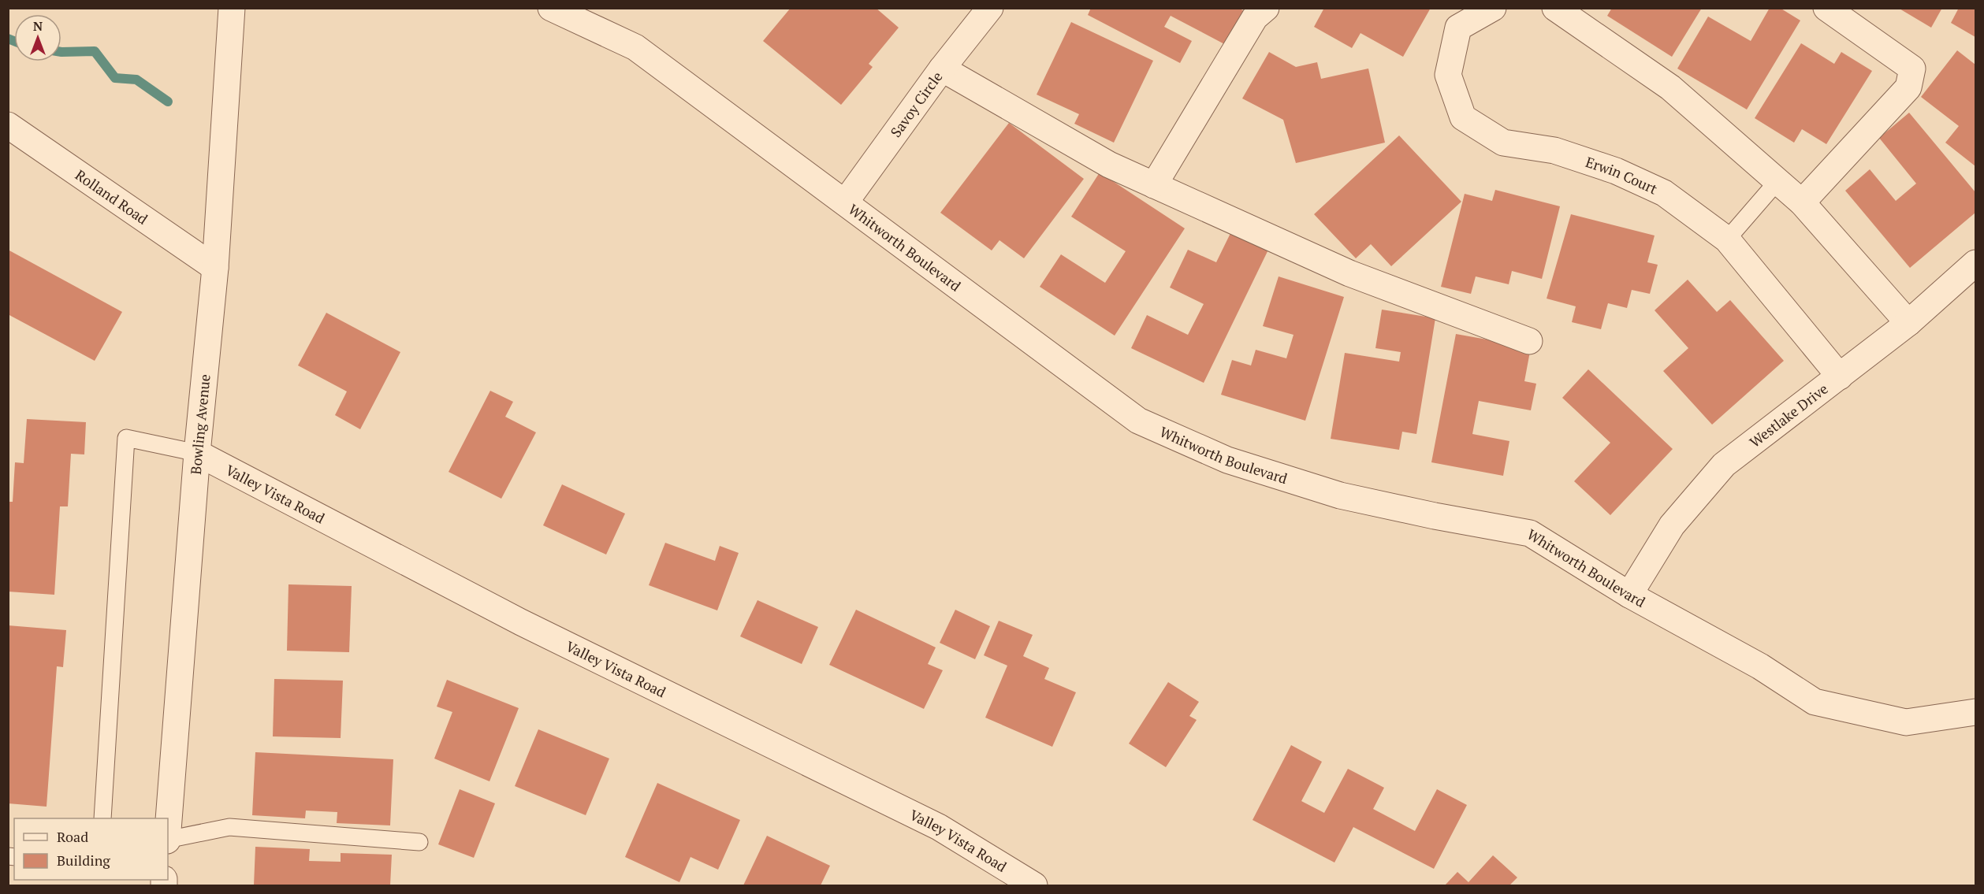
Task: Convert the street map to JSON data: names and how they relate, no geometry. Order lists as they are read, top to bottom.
{
  "streets": {
    "street": [
      "Savoy Circle",
      "Erwin Court",
      "Rolland Road",
      "Whitworth Boulevard",
      "Westlake Drive",
      "Bowling Avenue",
      "Valley Vista Road"
    ]
  },
  "crossings": [
    ["Savoy Circle", "Whitworth Boulevard"],
    ["Erwin Court", "Westlake Drive"],
    ["Rolland Road", "Bowling Avenue"],
    ["Whitworth Boulevard", "Westlake Drive"],
    ["Bowling Avenue", "Valley Vista Road"]
  ],
  "legend": ["Road", "Building"],
  "north": "top"
}
